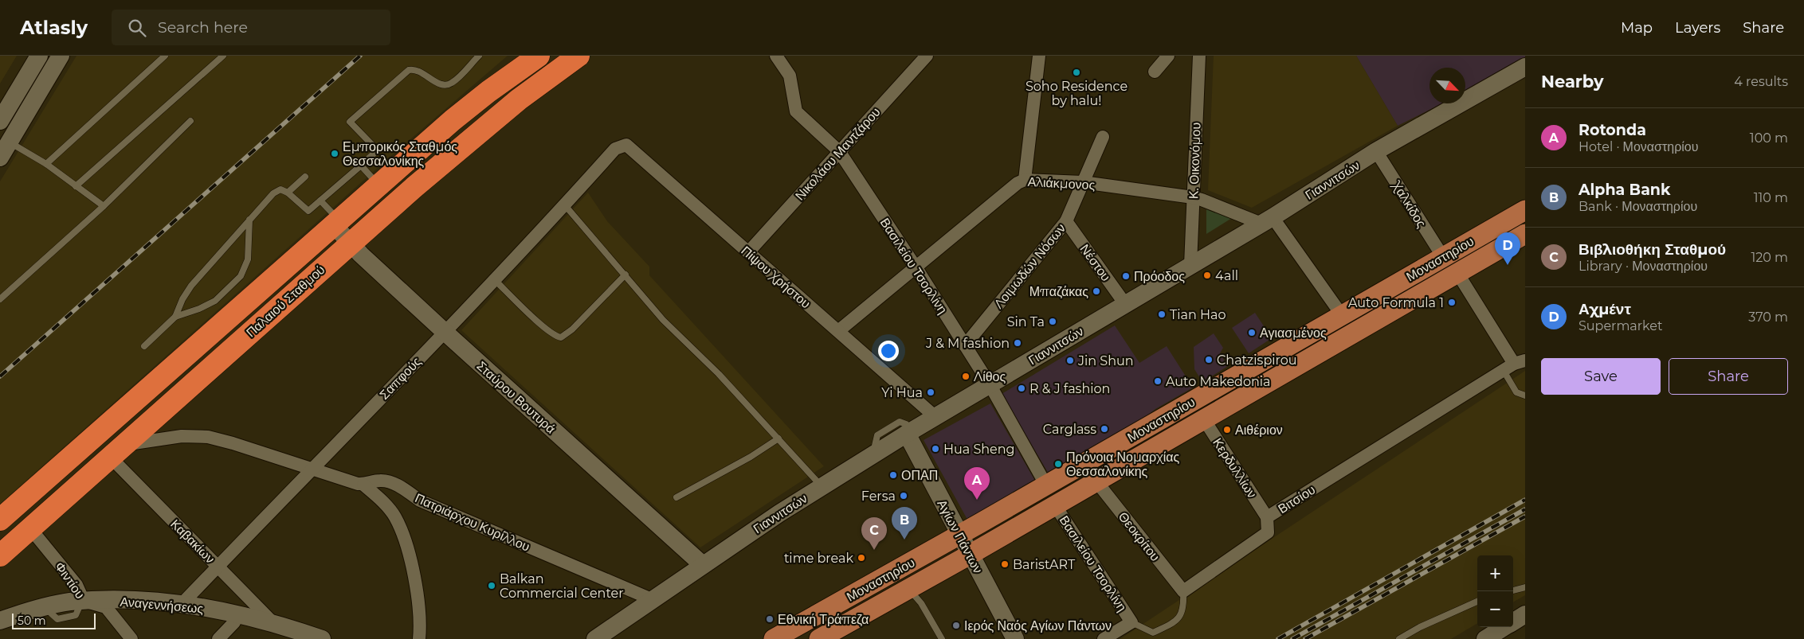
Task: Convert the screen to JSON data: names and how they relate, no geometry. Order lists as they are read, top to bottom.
{
  "streets": {
    "highway": ["Παλαιού Σταθμού"],
    "main road": [
      "Γιαννιτσών",
      "Μοναστηρίου",
      "Σταύρου Βουτυρά",
      "Αγίων Πάντων",
      "Αναγεννήσεως"
    ],
    "street": [
      "Νικολάου Μαντζάρου",
      "Κ. Οικονόμου",
      "Αλιάκμονος",
      "Χαλκίδος",
      "Νέστου",
      "Βασιλείου Τσορλίνη",
      "Λοιμωδών Νόσων",
      "Πίψου Χρήστου",
      "Σαπφούς",
      "Κερδυλλίων",
      "Βιτσίου",
      "Πατριάρχου Κυρίλλου",
      "Θεοκρίτου",
      "Καβακίων",
      "Φιντίου"
    ]
  },
  "crossings": [
    ["Νικολάου Μαντζάρου", "Βασιλείου Τσορλίνη"],
    ["Νικολάου Μαντζάρου", "Πίψου Χρήστου"],
    ["Κ. Οικονόμου", "Γιαννιτσών"],
    ["Κ. Οικονόμου", "Αλιάκμονος"],
    ["Γιαννιτσών", "Αλιάκμονος"],
    ["Γιαννιτσών", "Χαλκίδος"],
    ["Γιαννιτσών", "Νέστου"],
    ["Γιαννιτσών", "Βασιλείου Τσορλίνη"],
    ["Γιαννιτσών", "Πίψου Χρήστου"],
    ["Γιαννιτσών", "Σταύρου Βουτυρά"],
    ["Γιαννιτσών", "Πατριάρχου Κυρίλλου"],
    ["Γιαννιτσών", "Αγίων Πάντων"],
    ["Αλιάκμονος", "Βασιλείου Τσορλίνη"],
    ["Αλιάκμονος", "Λοιμωδών Νόσων"],
    ["Αλιάκμονος", "Πίψου Χρήστου"],
    ["Χαλκίδος", "Μοναστηρίου"],
    ["Μοναστηρίου", "Βασιλείου Τσορλίνη"],
    ["Μοναστηρίου", "Κερδυλλίων"],
    ["Μοναστηρίου", "Αγίων Πάντων"],
    ["Μοναστηρίου", "Θεοκρίτου"],
    ["Νέστου", "Λοιμωδών Νόσων"],
    ["Βασιλείου Τσορλίνη", "Λοιμωδών Νόσων"],
    ["Πίψου Χρήστου", "Σαπφούς"],
    ["Παλαιού Σταθμού", "Σταύρου Βουτυρά"],
    ["Παλαιού Σταθμού", "Πατριάρχου Κυρίλλου"],
    ["Παλαιού Σταθμού", "Καβακίων"],
    ["Παλαιού Σταθμού", "Φιντίου"],
    ["Σαπφούς", "Σταύρου Βουτυρά"],
    ["Σαπφούς", "Πατριάρχου Κυρίλλου"],
    ["Σαπφούς", "Καβακίων"],
    ["Σαπφούς", "Αναγεννήσεως"],
    ["Κερδυλλίων", "Βιτσίου"],
    ["Βιτσίου", "Θεοκρίτου"],
    ["Πατριάρχου Κυρίλλου", "Καβακίων"],
    ["Καβακίων", "Αναγεννήσεως"],
    ["Φιντίου", "Αναγεννήσεως"]
  ],
  "places": [
    "Soho Residence by halu!",
    "Εμπορικός Σταθμός Θεσσαλονίκης",
    "4all",
    "Πρόοδος",
    "Μπαζάκας",
    "Auto Formula 1",
    "Tian Hao",
    "Sin Ta",
    "Αγιασμένος",
    "J & M fashion",
    "Chatzispirou",
    "Jin Shun",
    "Λίθος",
    "Auto Makedonia",
    "R & J fashion",
    "Yi Hua",
    "Carglass",
    "Αιθέριον",
    "Hua Sheng",
    "Πρόνοια Νομαρχίας Θεσσαλονίκης",
    "ΟΠΑΠ",
    "Fersa",
    "time break",
    "BaristART",
    "Balkan Commercial Center",
    "Εθνική Τράπεζα",
    "Ιερός Ναός Αγίων Πάντων"
  ],
  "scale_bar": "50 m",
  "north": "bottom right",
  "page": {
    "header": "Atlasly",
    "search": "Search here",
    "nav": ["Map", "Layers", "Share"],
    "heading": ["Nearby", "4 results"],
    "list": [
      {
        "mark": "A",
        "name": "Rotonda",
        "note": "Hotel · Μοναστηρίου",
        "value": "100 m"
      },
      {
        "mark": "B",
        "name": "Alpha Bank",
        "note": "Bank · Μοναστηρίου",
        "value": "110 m"
      },
      {
        "mark": "C",
        "name": "Βιβλιοθήκη Σταθμού",
        "note": "Library · Μοναστηρίου",
        "value": "120 m"
      },
      {
        "mark": "D",
        "name": "Αχμέντ",
        "note": "Supermarket",
        "value": "370 m"
      }
    ],
    "pins": [
      "D",
      "A",
      "B",
      "C"
    ],
    "buttons": ["Save", "Share"],
    "map_buttons": ["+", "−"],
    "scale": "50 m"
  }
}
